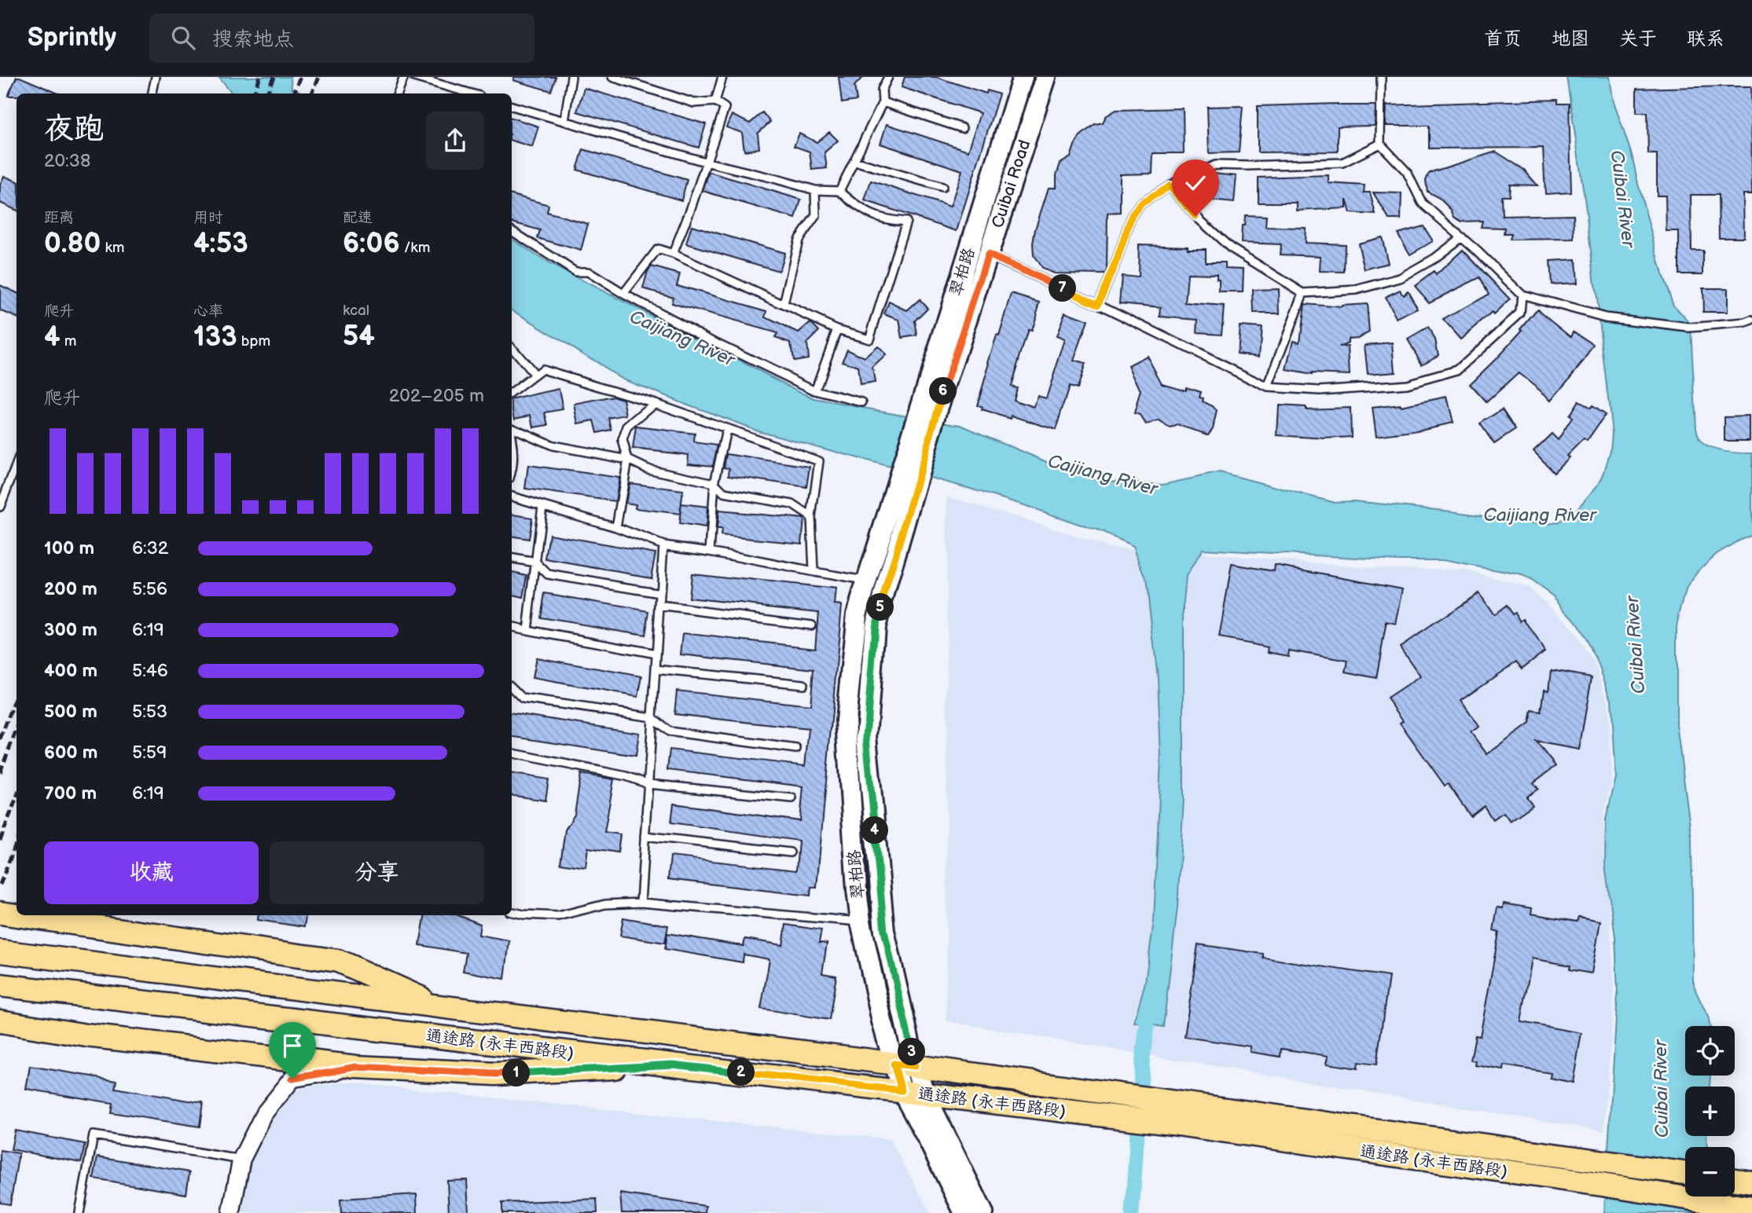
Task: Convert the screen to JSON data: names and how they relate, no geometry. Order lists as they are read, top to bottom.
{
  "streets": {
    "main road": ["Cuibai Road", "翠柏路", "通途路 (永丰西路段)"]
  },
  "crossings": [
    ["Cuibai Road", "翠柏路"],
    ["Cuibai Road", "通途路 (永丰西路段)"],
    ["翠柏路", "通途路 (永丰西路段)"]
  ],
  "water": ["Cuibai River", "Caijiang River"],
  "page": {
    "header": "Sprintly",
    "search": "搜索地点",
    "nav": [
      "首页",
      "地图",
      "关于",
      "联系"
    ],
    "heading": ["夜跑", "20:38"],
    "stats": [
      ["距离", "0.80 km"],
      ["用时", "4:53"],
      ["配速", "6:06 /km"],
      ["爬升", "4 m"],
      ["心率", "133 bpm"],
      ["kcal", "54"]
    ],
    "pins": [
      "7",
      "6",
      "5",
      "4",
      "3",
      "2",
      "1"
    ],
    "chart": ["爬升", "202–205 m"],
    "list": [
      {
        "name": "100 m",
        "note": "6:32"
      },
      {
        "name": "200 m",
        "note": "5:56"
      },
      {
        "name": "300 m",
        "note": "6:19"
      },
      {
        "name": "400 m",
        "note": "5:46"
      },
      {
        "name": "500 m",
        "note": "5:53"
      },
      {
        "name": "600 m",
        "note": "5:59"
      },
      {
        "name": "700 m",
        "note": "6:19"
      }
    ],
    "buttons": ["收藏", "分享"],
    "map_buttons": ["+", "−"]
  }
}
